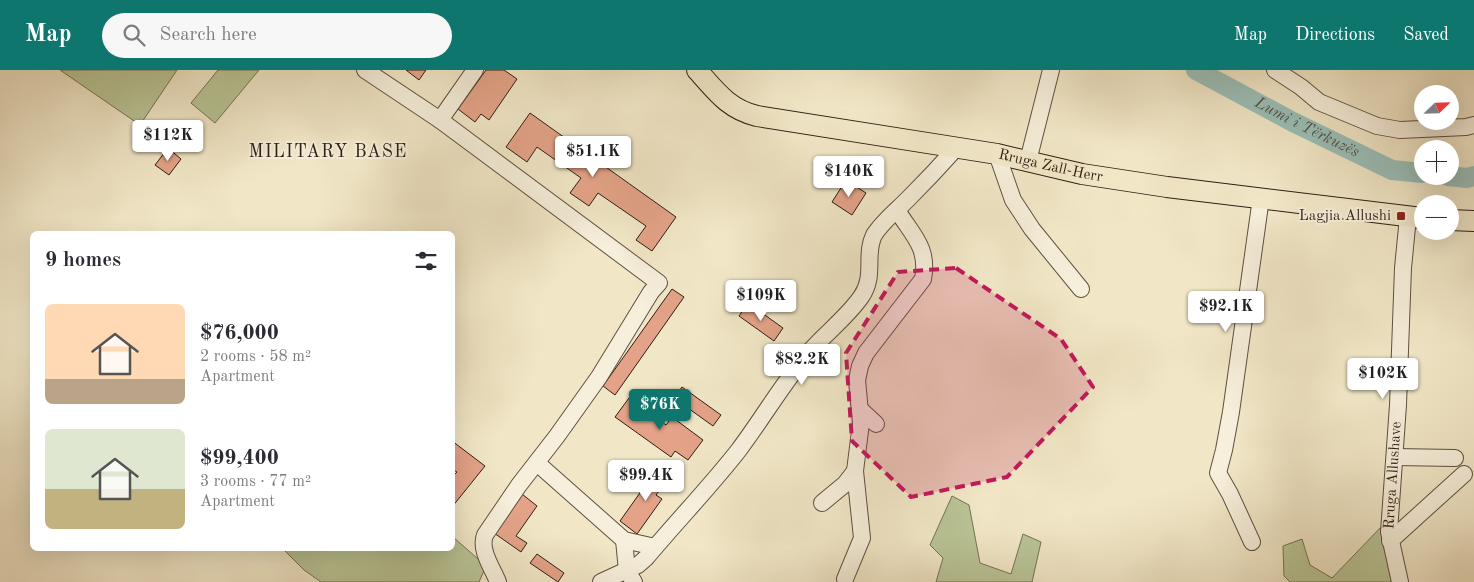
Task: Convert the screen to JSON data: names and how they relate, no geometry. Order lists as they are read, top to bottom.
{
  "streets": {
    "main road": ["Rruga Zall-Herr"],
    "street": ["Rruga Allushave"]
  },
  "districts": ["MILITARY BASE"],
  "water": ["Lumi i Tërkuzës"],
  "places": {
    "transit": ["Lagjia Allushi"]
  },
  "north": "top right",
  "page": {
    "header": "Map",
    "search": "Search here",
    "nav": ["Map", "Directions", "Saved"],
    "map_buttons": ["+", "−"],
    "price": [
      "$112K",
      "$51.1K",
      "$140K",
      "$109K",
      "$92.1K",
      "$82.2K",
      "$102K",
      "$76K",
      "$99.4K"
    ],
    "heading": "9 homes",
    "list": [
      {
        "name": "$76,000",
        "note": "2 rooms · 58 m² · Apartment"
      },
      {
        "name": "$99,400",
        "note": "3 rooms · 77 m² · Apartment"
      }
    ]
  }
}
